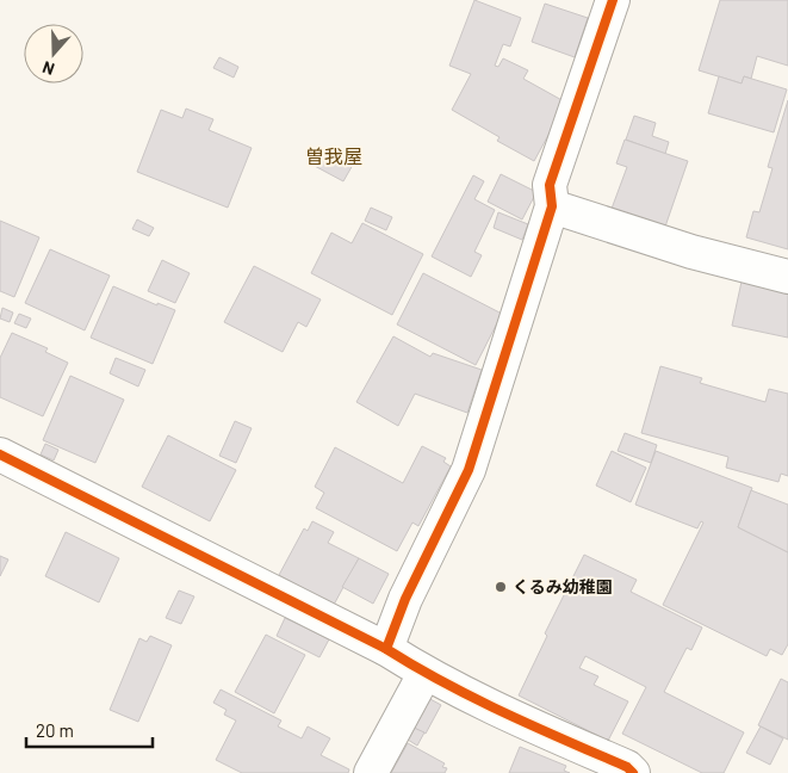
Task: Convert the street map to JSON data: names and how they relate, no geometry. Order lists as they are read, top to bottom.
{
  "districts": ["曽我屋"],
  "places": ["くるみ幼稚園"],
  "scale_bar": "20 m",
  "north": "bottom"
}
